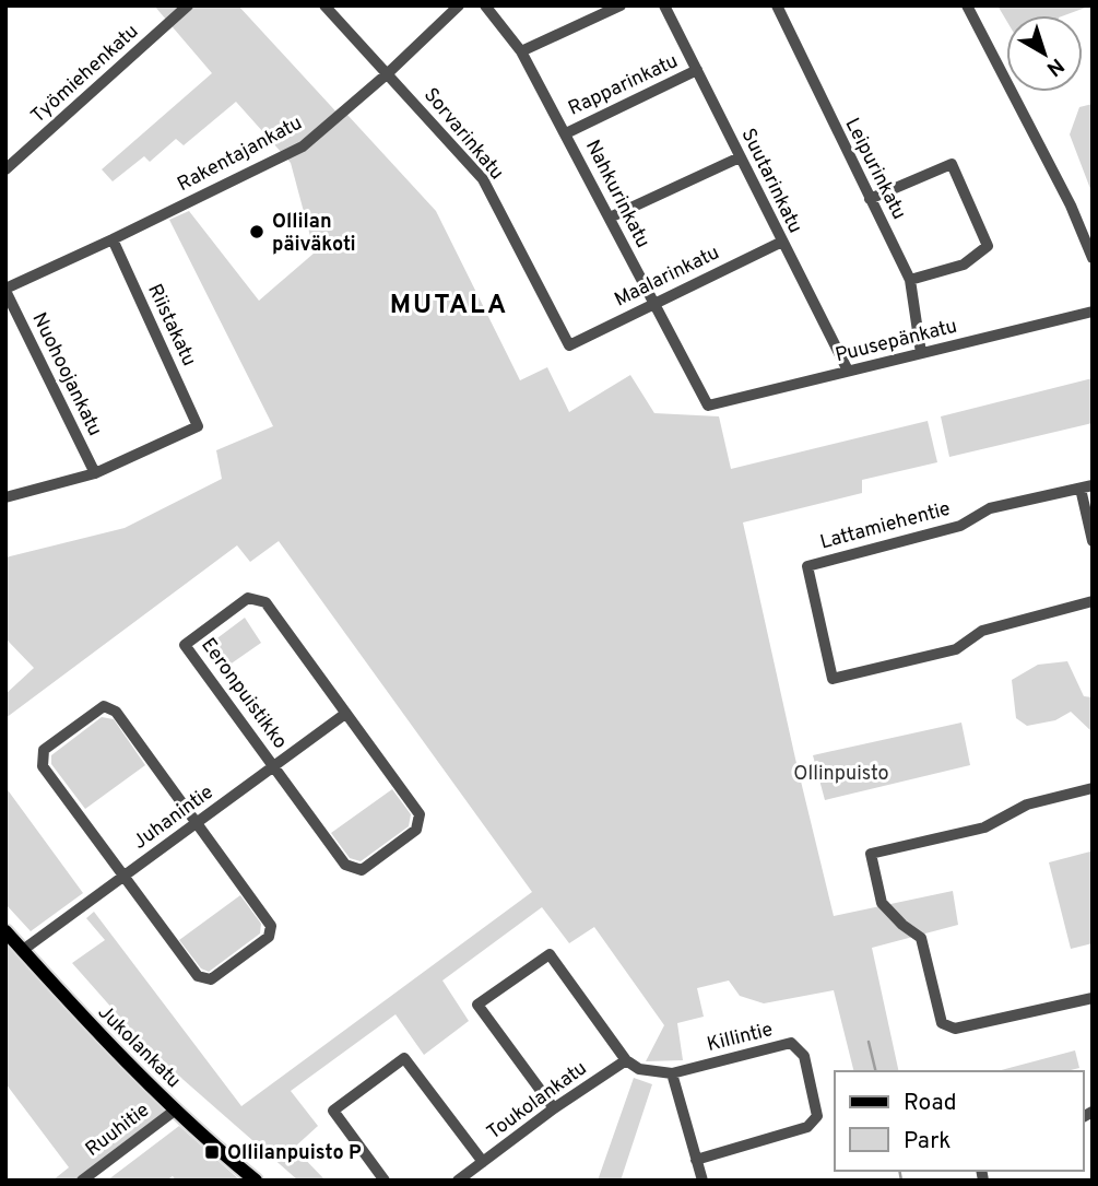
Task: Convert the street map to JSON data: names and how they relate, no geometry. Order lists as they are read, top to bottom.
{
  "streets": {
    "main road": ["Jukolankatu"],
    "street": [
      "Työmiehenkatu",
      "Rapparinkatu",
      "Sorvarinkatu",
      "Rakentajankatu",
      "Leipurinkatu",
      "Suutarinkatu",
      "Nahkurinkatu",
      "Maalarinkatu",
      "Riistakatu",
      "Puusepänkatu",
      "Nuohoojankatu",
      "Lattamiehentie",
      "Eeronpuistikko",
      "Juhanintie",
      "Killintie",
      "Toukolankatu",
      "Ruuhitie"
    ]
  },
  "crossings": [
    ["Rapparinkatu", "Suutarinkatu"],
    ["Rapparinkatu", "Nahkurinkatu"],
    ["Sorvarinkatu", "Rakentajankatu"],
    ["Sorvarinkatu", "Maalarinkatu"],
    ["Rakentajankatu", "Riistakatu"],
    ["Rakentajankatu", "Nuohoojankatu"],
    ["Leipurinkatu", "Puusepänkatu"],
    ["Suutarinkatu", "Maalarinkatu"],
    ["Suutarinkatu", "Puusepänkatu"],
    ["Nahkurinkatu", "Maalarinkatu"],
    ["Nahkurinkatu", "Puusepänkatu"],
    ["Riistakatu", "Nuohoojankatu"],
    ["Eeronpuistikko", "Juhanintie"],
    ["Juhanintie", "Jukolankatu"],
    ["Jukolankatu", "Ruuhitie"]
  ],
  "districts": ["MUTALA"],
  "parks": ["Ollinpuisto"],
  "places": {
    "other": ["Ollilan päiväkoti"],
    "transit": ["Ollilanpuisto P"]
  },
  "legend": ["Road", "Park"],
  "north": "bottom right"
}
